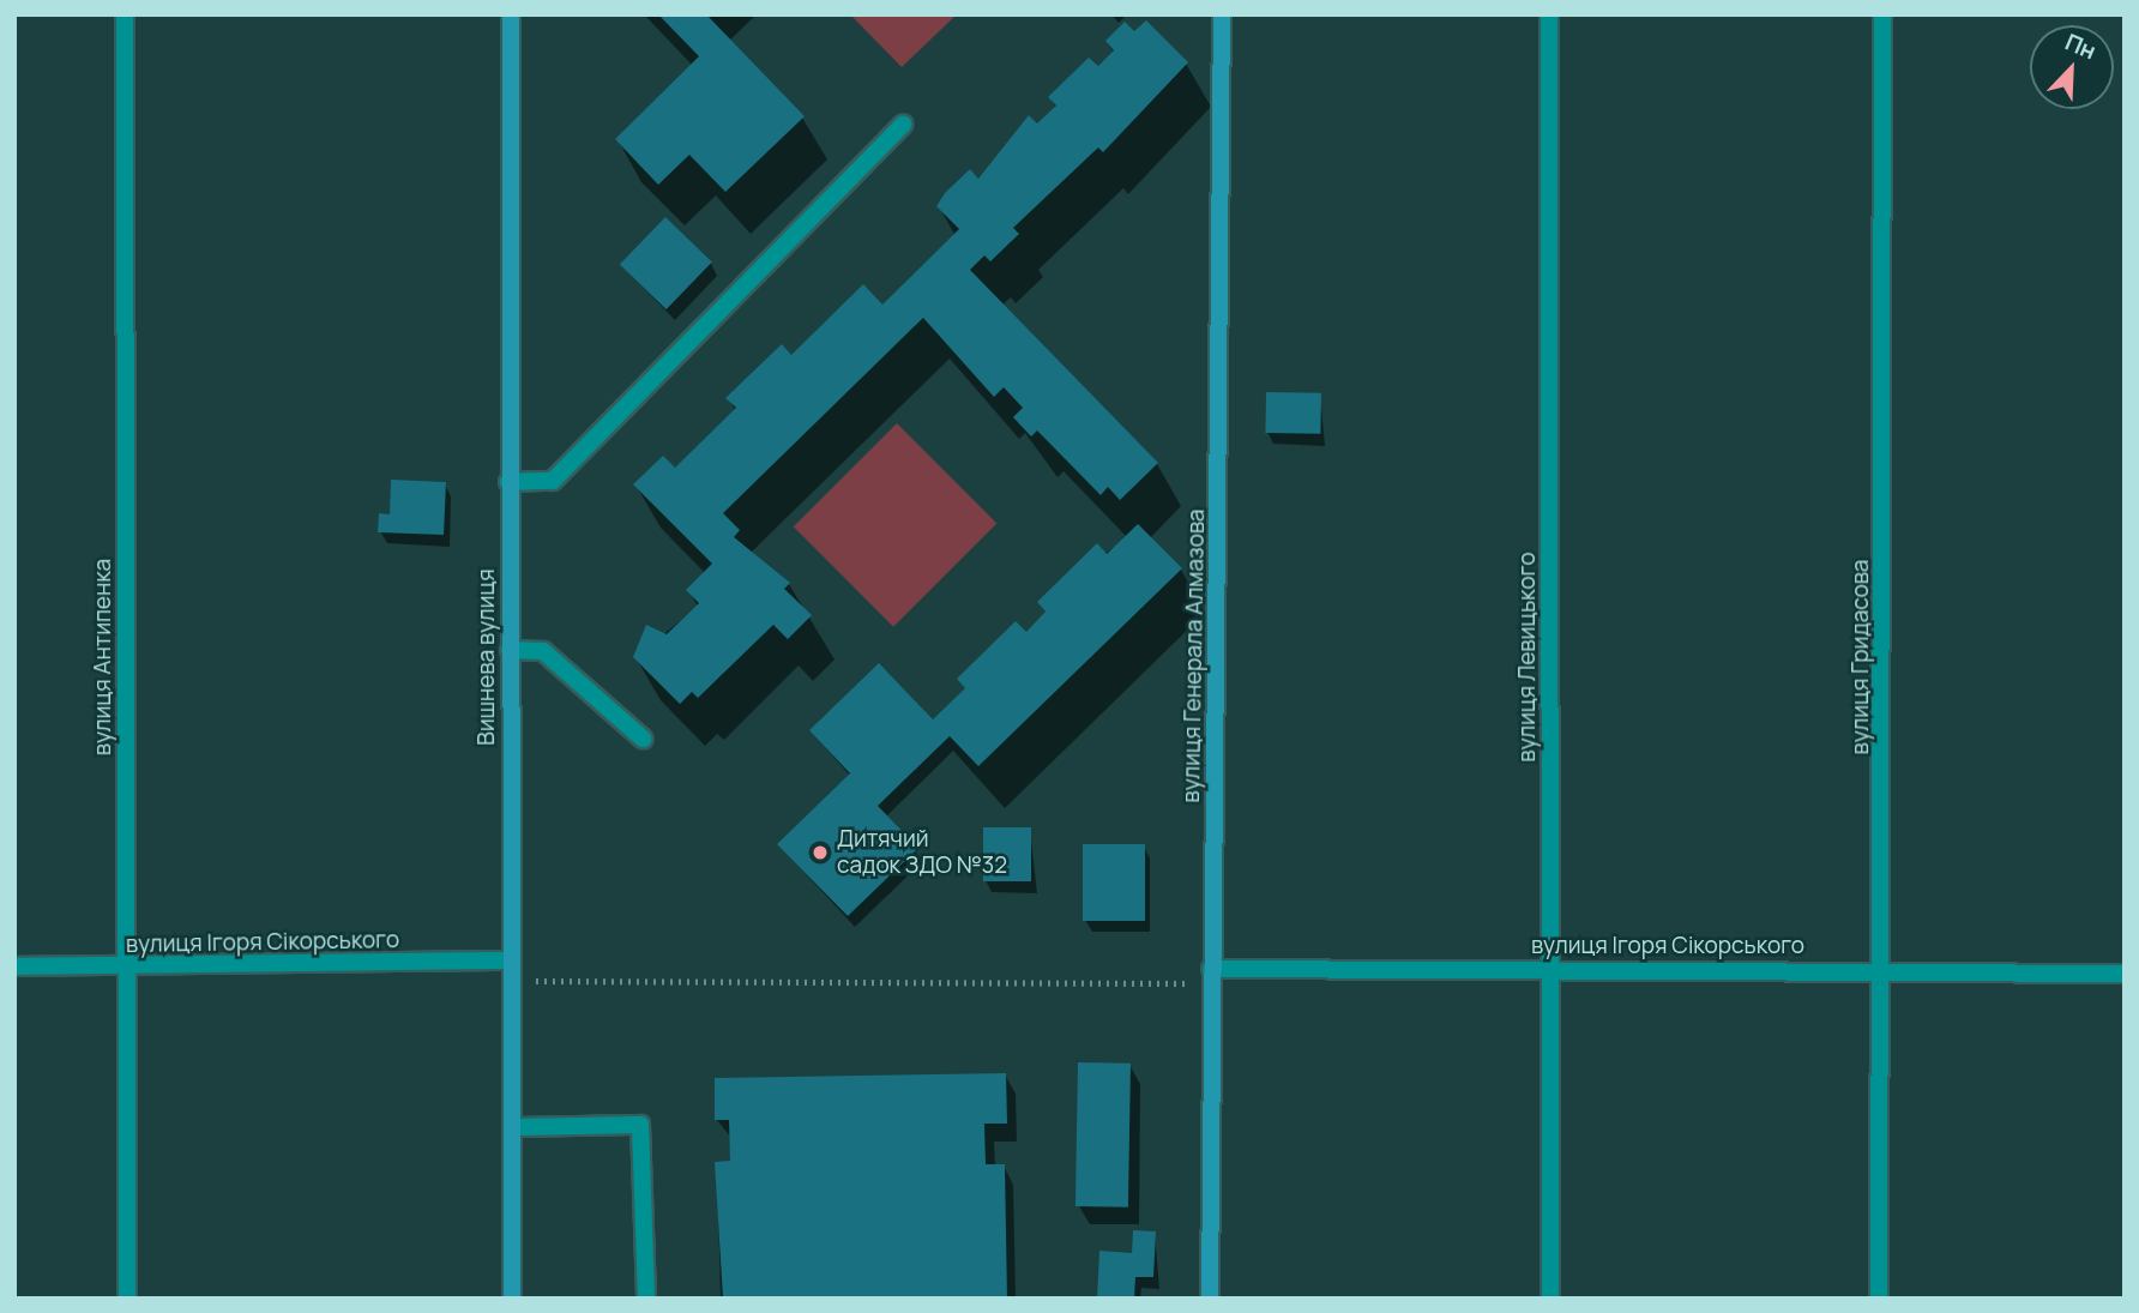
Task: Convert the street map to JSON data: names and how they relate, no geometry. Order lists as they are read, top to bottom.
{
  "streets": {
    "street": [
      "вулиця Генерала Алмазова",
      "вулиця Антипенка",
      "Вишнева вулиця",
      "вулиця Левицького",
      "вулиця Гридасова",
      "вулиця Ігоря Сікорського"
    ]
  },
  "crossings": [
    ["вулиця Генерала Алмазова", "вулиця Ігоря Сікорського"],
    ["вулиця Антипенка", "вулиця Ігоря Сікорського"],
    ["Вишнева вулиця", "вулиця Ігоря Сікорського"],
    ["вулиця Левицького", "вулиця Ігоря Сікорського"],
    ["вулиця Гридасова", "вулиця Ігоря Сікорського"]
  ],
  "places": ["Дитячий садок ЗДО №32"],
  "north": "top right"
}
